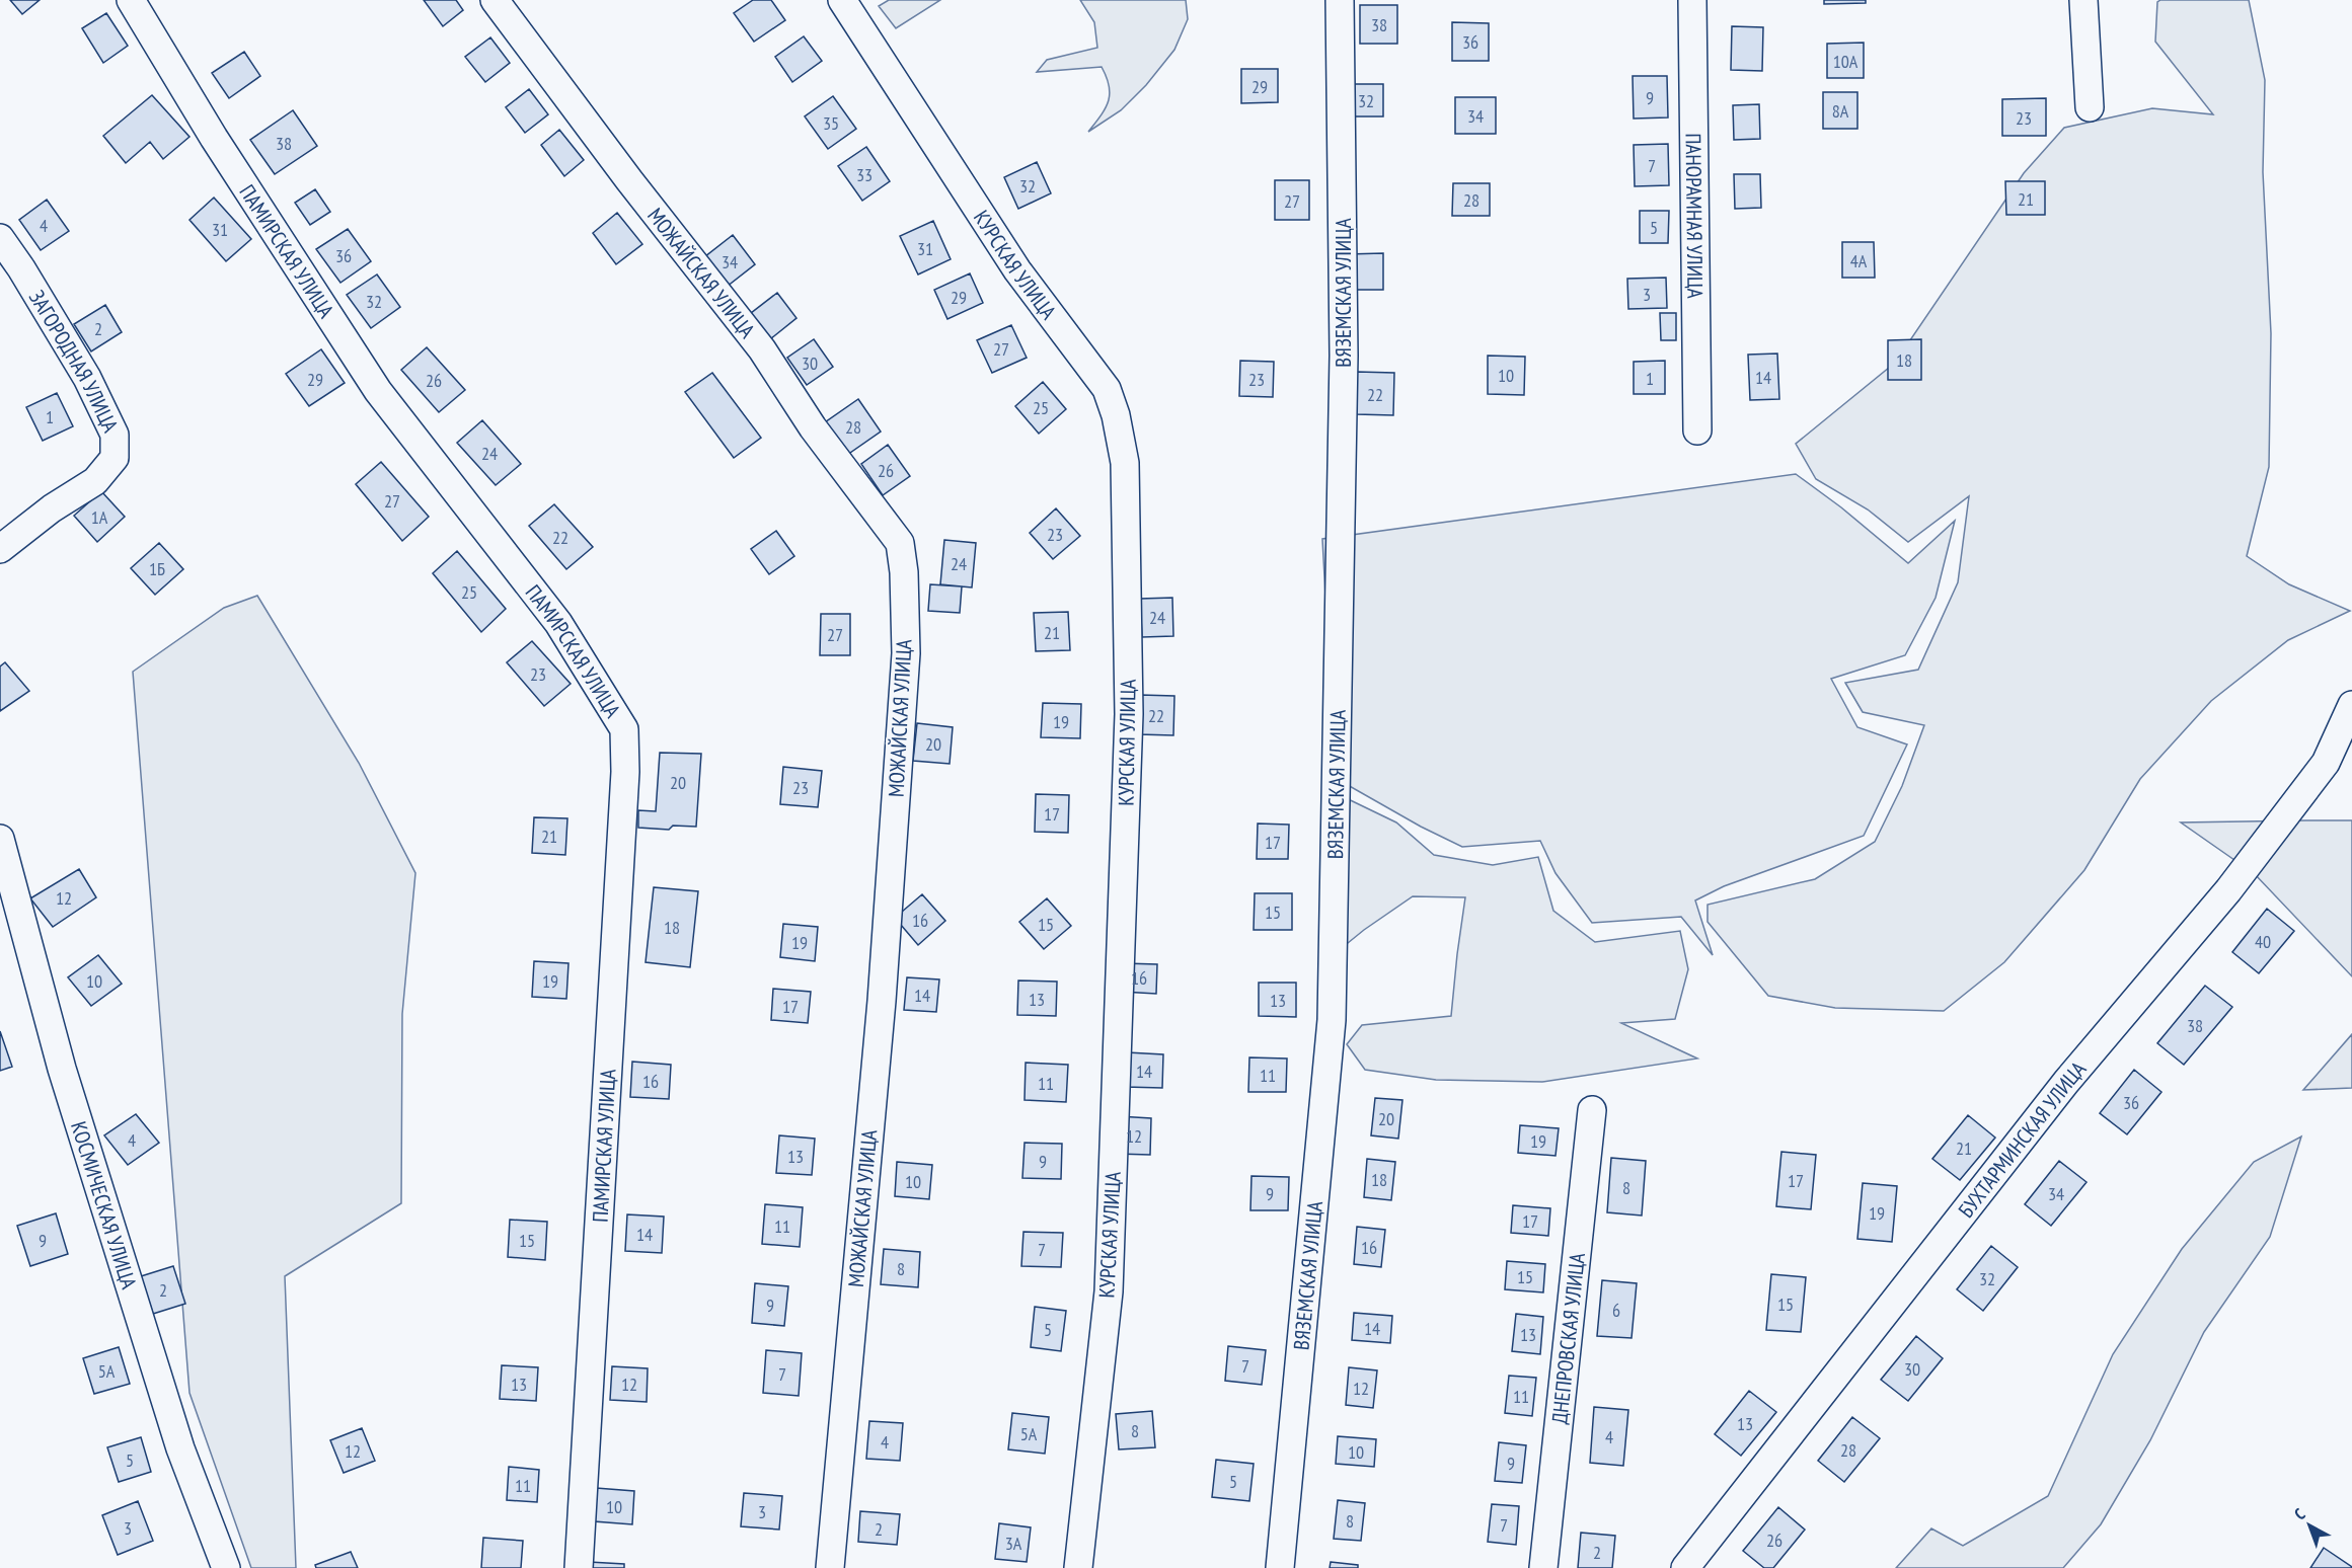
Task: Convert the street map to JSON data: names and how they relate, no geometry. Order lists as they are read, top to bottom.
{
  "streets": {
    "street": [
      "ПАНОРАМНАЯ УЛИЦА",
      "ПАМИРСКАЯ УЛИЦА",
      "КУРСКАЯ УЛИЦА",
      "МОЖАЙСКАЯ УЛИЦА",
      "ВЯЗЕМСКАЯ УЛИЦА",
      "ЗАГОРОДНАЯ УЛИЦА",
      "БУХТАРМИНСКАЯ УЛИЦА",
      "КОСМИЧЕСКАЯ УЛИЦА",
      "ДНЕПРОВСКАЯ УЛИЦА"
    ]
  },
  "house_numbers": [
    "38",
    "36",
    "10А",
    "29",
    "9",
    "32",
    "8А",
    "34",
    "23",
    "35",
    "38",
    "7",
    "33",
    "32",
    "21",
    "28",
    "27",
    "4",
    "5",
    "31",
    "31",
    "36",
    "4А",
    "34",
    "3",
    "29",
    "32",
    "2",
    "27",
    "18",
    "30",
    "10",
    "14",
    "1",
    "29",
    "23",
    "26",
    "22",
    "25",
    "1",
    "28",
    "24",
    "26",
    "27",
    "1А",
    "23",
    "22",
    "24",
    "1Б",
    "25",
    "24",
    "21",
    "27",
    "23",
    "22",
    "19",
    "20",
    "20",
    "23",
    "17",
    "21",
    "17",
    "12",
    "15",
    "16",
    "15",
    "18",
    "40",
    "19",
    "16",
    "10",
    "19",
    "14",
    "13",
    "13",
    "17",
    "38",
    "14",
    "11",
    "16",
    "11",
    "36",
    "20",
    "12",
    "4",
    "19",
    "21",
    "13",
    "9",
    "18",
    "17",
    "10",
    "8",
    "9",
    "34",
    "19",
    "17",
    "11",
    "14",
    "9",
    "15",
    "16",
    "7",
    "8",
    "15",
    "32",
    "2",
    "15",
    "9",
    "6",
    "14",
    "5",
    "13",
    "7",
    "30",
    "5А",
    "7",
    "13",
    "12",
    "12",
    "11",
    "13",
    "8",
    "5А",
    "4",
    "4",
    "28",
    "12",
    "10",
    "5",
    "9",
    "5",
    "11",
    "10",
    "3",
    "8",
    "7",
    "3",
    "2",
    "26",
    "3А",
    "2"
  ],
  "north": "top left"
}
